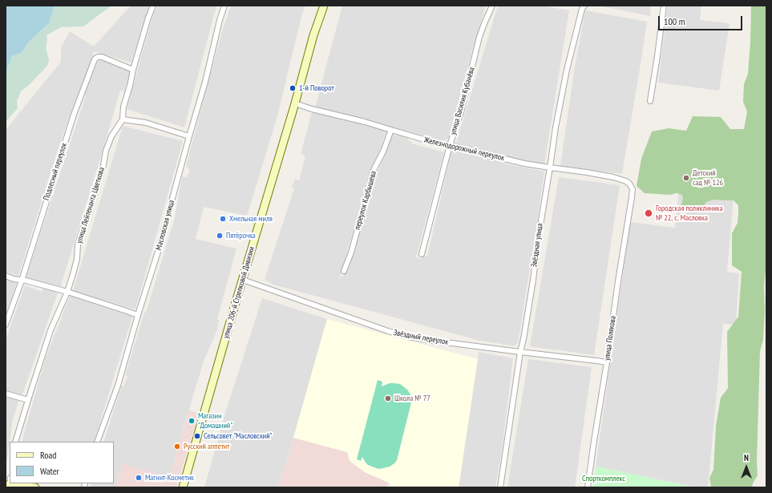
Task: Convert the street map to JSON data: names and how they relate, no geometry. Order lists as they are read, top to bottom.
{
  "streets": {
    "main road": ["улица 206-й Стрелковой Дивизии"],
    "street": [
      "улица Василия Кубанёва",
      "Железнодорожный переулок",
      "Подлесный переулок",
      "переулок Карбышева",
      "улица Лейтенанта Цветкова",
      "Масловская улица",
      "Звёздная улица",
      "Звёздный переулок",
      "улица Полякова"
    ]
  },
  "crossings": [
    ["улица Василия Кубанёва", "Железнодорожный переулок"],
    ["Железнодорожный переулок", "переулок Карбышева"],
    ["Железнодорожный переулок", "Звёздная улица"],
    ["Железнодорожный переулок", "улица 206-й Стрелковой Дивизии"],
    ["Железнодорожный переулок", "улица Полякова"],
    ["Подлесный переулок", "улица Лейтенанта Цветкова"],
    ["Звёздная улица", "Звёздный переулок"],
    ["улица 206-й Стрелковой Дивизии", "Звёздный переулок"],
    ["Звёздный переулок", "улица Полякова"]
  ],
  "parks": ["Спорткомплекс"],
  "places": [
    "1-й Поворот",
    "Детский сад № 126",
    "Городская поликлиника № 22, с. Масловка",
    "Хмельная миля",
    "Пятёрочка",
    "Школа № 77",
    "Магазин \"Домашний\"",
    "Сельсовет \"Масловский\"",
    "Русский аппетит",
    "Магнит-Косметик"
  ],
  "legend": ["Road", "Water"],
  "scale_bar": "100 m",
  "north": "top"
}
